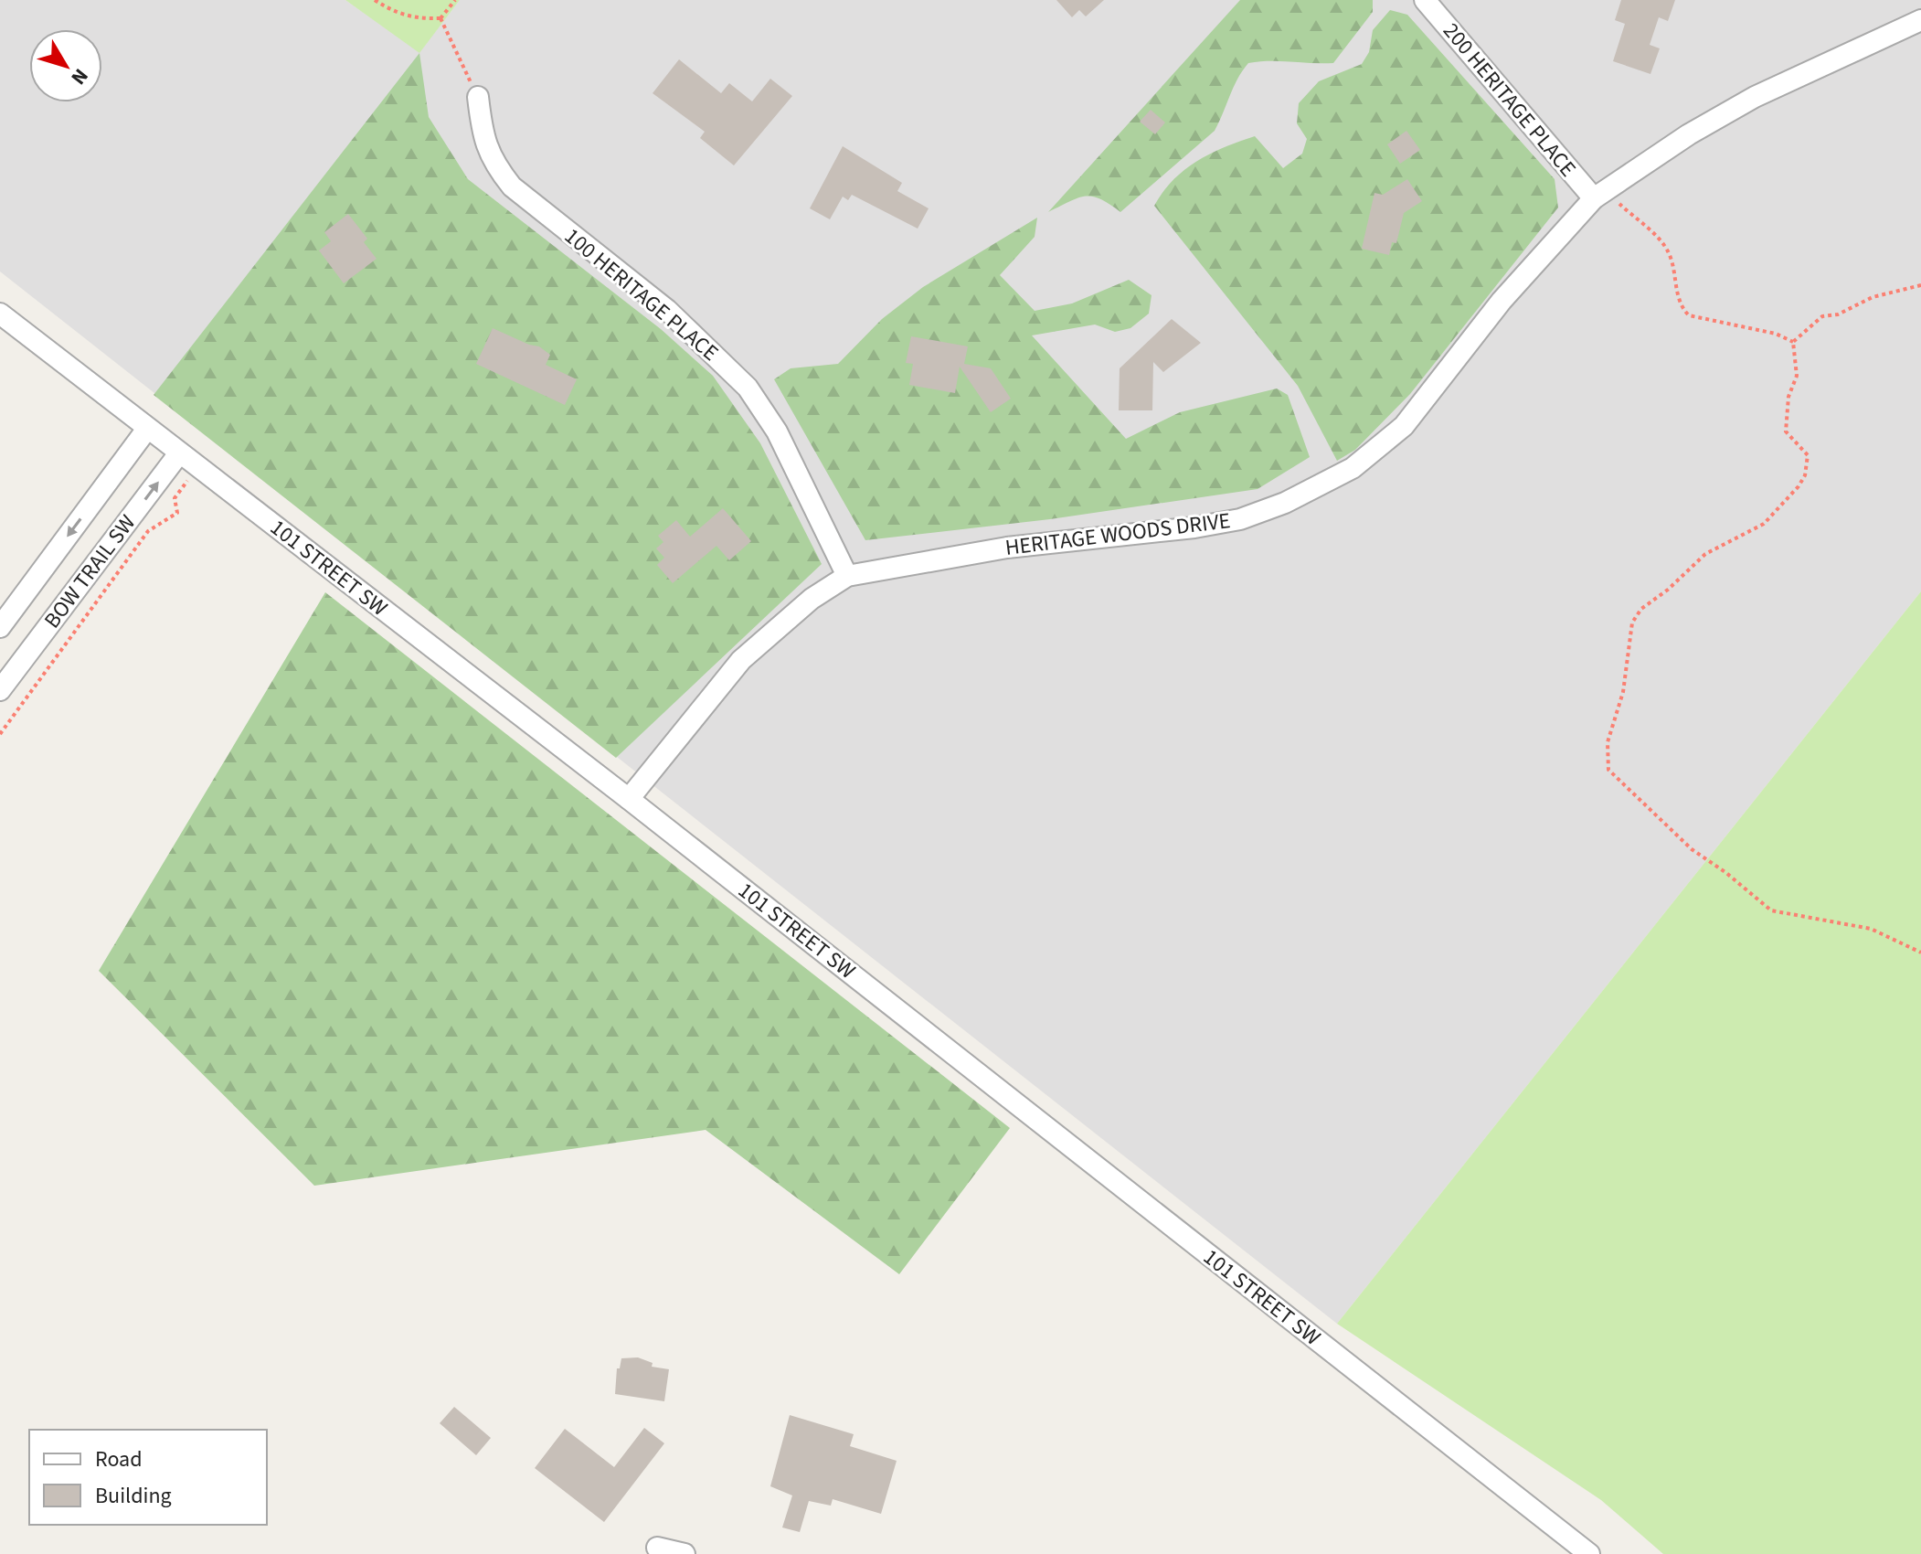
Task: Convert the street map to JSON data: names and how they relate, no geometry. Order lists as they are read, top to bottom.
{
  "streets": {
    "street": [
      "200 HERITAGE PLACE",
      "100 HERITAGE PLACE",
      "HERITAGE WOODS DRIVE",
      "101 STREET SW",
      "BOW TRAIL SW"
    ]
  },
  "crossings": [
    ["200 HERITAGE PLACE", "HERITAGE WOODS DRIVE"],
    ["100 HERITAGE PLACE", "HERITAGE WOODS DRIVE"],
    ["HERITAGE WOODS DRIVE", "101 STREET SW"],
    ["101 STREET SW", "BOW TRAIL SW"]
  ],
  "legend": ["Road", "Building"],
  "north": "bottom right"
}
